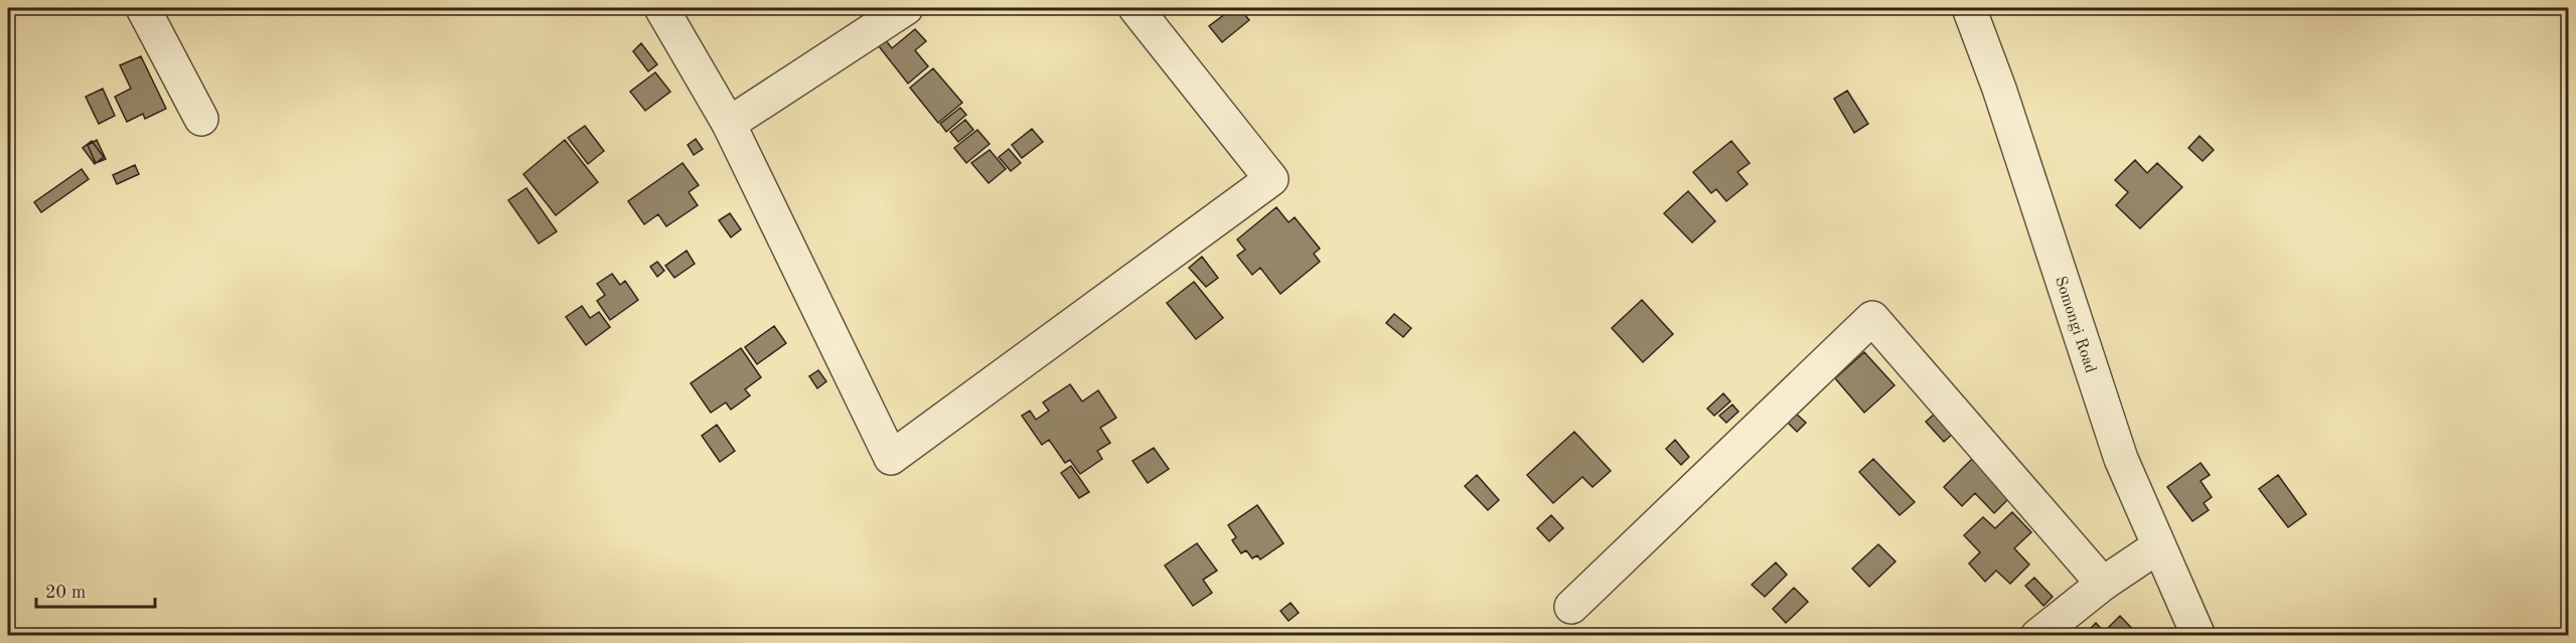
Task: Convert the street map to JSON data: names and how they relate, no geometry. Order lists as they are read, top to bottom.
{
  "streets": {
    "street": ["Somongi Road"]
  },
  "scale_bar": "20 m"
}
